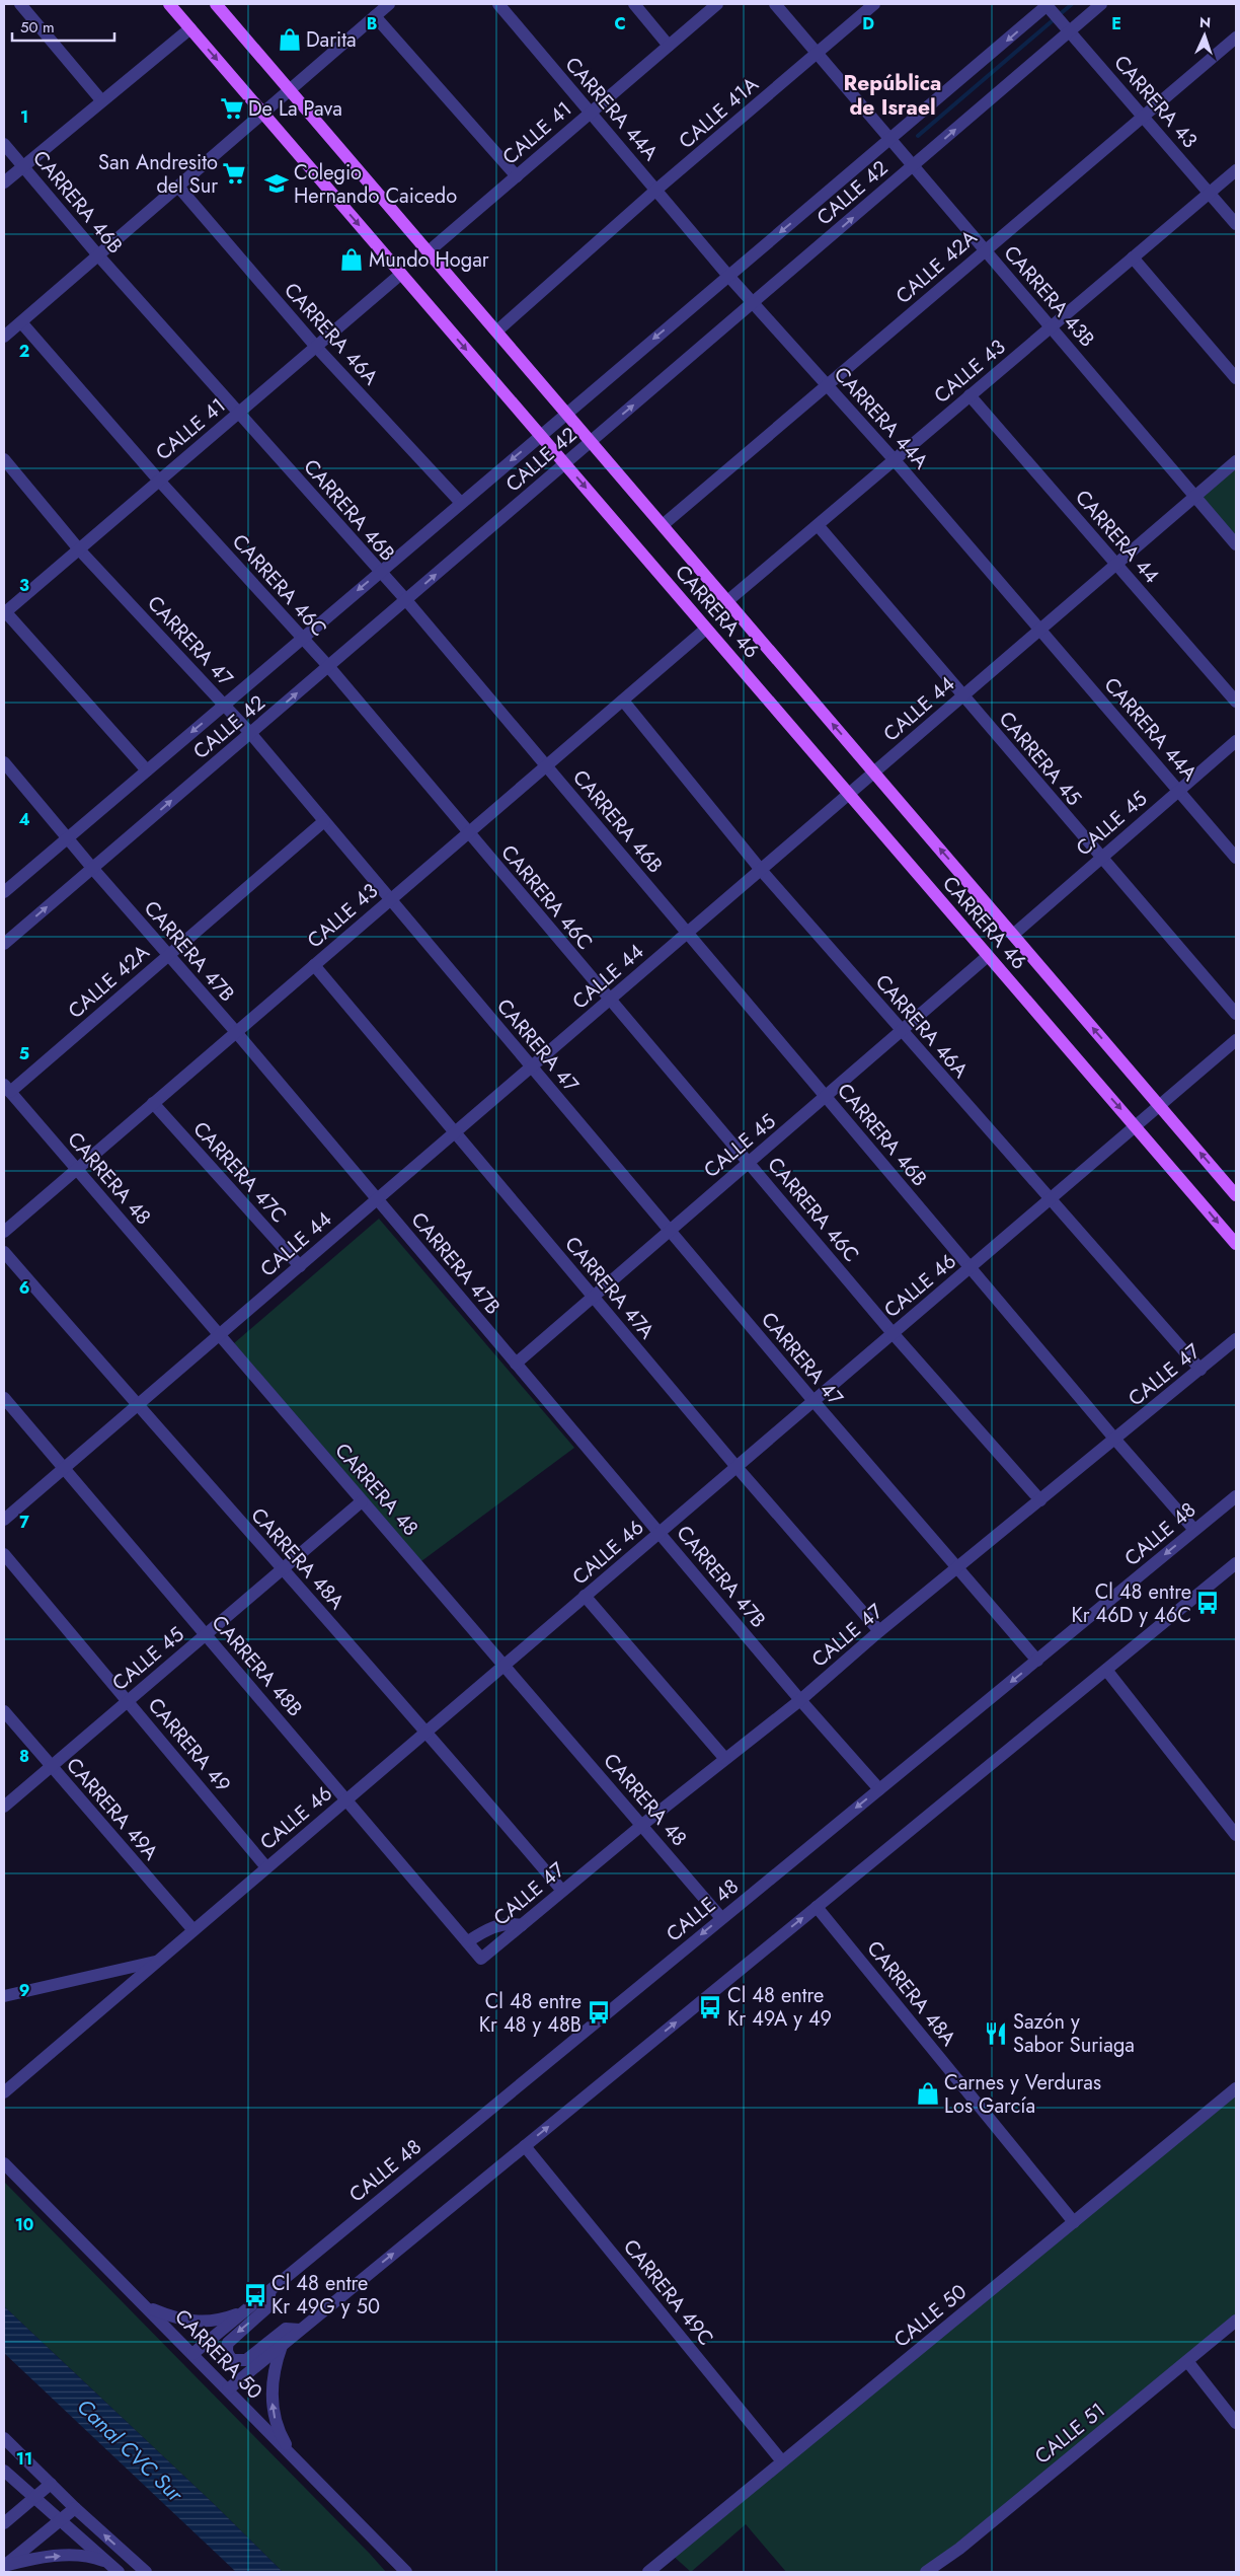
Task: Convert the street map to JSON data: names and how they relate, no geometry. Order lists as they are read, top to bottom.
{
  "streets": {
    "main road": ["CARRERA 46"],
    "street": [
      "CARRERA 43",
      "CARRERA 44A",
      "CALLE 41A",
      "CALLE 41",
      "CALLE 42",
      "CARRERA 46B",
      "CALLE 42A",
      "CARRERA 43B",
      "CARRERA 46A",
      "CALLE 43",
      "CARRERA 44",
      "CARRERA 46C",
      "CARRERA 47",
      "CALLE 44",
      "CARRERA 45",
      "CALLE 45",
      "CARRERA 47B",
      "CARRERA 47C",
      "CARRERA 48",
      "CALLE 46",
      "CARRERA 47A",
      "CALLE 47",
      "CALLE 48",
      "CARRERA 48A",
      "CARRERA 48B",
      "CARRERA 49",
      "CARRERA 49A",
      "CARRERA 49C",
      "CALLE 50",
      "CARRERA 50",
      "CALLE 51"
    ]
  },
  "crossings": [
    ["CARRERA 43", "CALLE 42"],
    ["CARRERA 43", "CALLE 42A"],
    ["CARRERA 43", "CALLE 43"],
    ["CARRERA 44A", "CALLE 41A"],
    ["CARRERA 44A", "CALLE 41"],
    ["CARRERA 44A", "CALLE 42"],
    ["CARRERA 44A", "CALLE 42A"],
    ["CARRERA 44A", "CALLE 43"],
    ["CARRERA 44A", "CALLE 44"],
    ["CARRERA 44A", "CALLE 45"],
    ["CALLE 41A", "CARRERA 43B"],
    ["CALLE 41A", "CARRERA 46"],
    ["CALLE 41", "CARRERA 46B"],
    ["CALLE 41", "CARRERA 46A"],
    ["CALLE 41", "CARRERA 46C"],
    ["CALLE 41", "CARRERA 46"],
    ["CALLE 41", "CARRERA 47"],
    ["CALLE 42", "CARRERA 46B"],
    ["CALLE 42", "CARRERA 43B"],
    ["CALLE 42", "CARRERA 46A"],
    ["CALLE 42", "CARRERA 46C"],
    ["CALLE 42", "CARRERA 46"],
    ["CALLE 42", "CARRERA 47"],
    ["CALLE 42", "CARRERA 47B"],
    ["CARRERA 46B", "CALLE 43"],
    ["CARRERA 46B", "CALLE 44"],
    ["CARRERA 46B", "CALLE 45"],
    ["CARRERA 46B", "CALLE 46"],
    ["CARRERA 46B", "CALLE 47"],
    ["CARRERA 46B", "CALLE 48"],
    ["CALLE 42A", "CARRERA 43B"],
    ["CALLE 42A", "CARRERA 46"],
    ["CALLE 42A", "CARRERA 47"],
    ["CALLE 42A", "CARRERA 47B"],
    ["CALLE 42A", "CARRERA 48"],
    ["CARRERA 43B", "CALLE 43"],
    ["CARRERA 43B", "CALLE 44"],
    ["CARRERA 46A", "CALLE 43"],
    ["CARRERA 46A", "CALLE 44"],
    ["CARRERA 46A", "CALLE 45"],
    ["CARRERA 46A", "CALLE 46"],
    ["CARRERA 46A", "CALLE 47"],
    ["CALLE 43", "CARRERA 44"],
    ["CALLE 43", "CARRERA 46C"],
    ["CALLE 43", "CARRERA 46"],
    ["CALLE 43", "CARRERA 47"],
    ["CALLE 43", "CARRERA 45"],
    ["CALLE 43", "CARRERA 47B"],
    ["CALLE 43", "CARRERA 47C"],
    ["CALLE 43", "CARRERA 48"],
    ["CALLE 43", "CARRERA 47A"],
    ["CARRERA 44", "CALLE 44"],
    ["CARRERA 46C", "CALLE 44"],
    ["CARRERA 46C", "CALLE 45"],
    ["CARRERA 46C", "CALLE 46"],
    ["CARRERA 46C", "CALLE 47"],
    ["CARRERA 46", "CALLE 44"],
    ["CARRERA 46", "CALLE 45"],
    ["CARRERA 46", "CALLE 46"],
    ["CARRERA 47", "CALLE 44"],
    ["CARRERA 47", "CALLE 45"],
    ["CARRERA 47", "CALLE 46"],
    ["CARRERA 47", "CALLE 47"],
    ["CARRERA 47", "CALLE 48"],
    ["CALLE 44", "CARRERA 45"],
    ["CALLE 44", "CARRERA 47B"],
    ["CALLE 44", "CARRERA 47C"],
    ["CALLE 44", "CARRERA 48"],
    ["CALLE 44", "CARRERA 47A"],
    ["CALLE 44", "CARRERA 48A"],
    ["CALLE 44", "CARRERA 48B"],
    ["CARRERA 45", "CALLE 45"],
    ["CALLE 45", "CARRERA 47B"],
    ["CALLE 45", "CARRERA 48"],
    ["CALLE 45", "CARRERA 47A"],
    ["CALLE 45", "CARRERA 48A"],
    ["CALLE 45", "CARRERA 48B"],
    ["CALLE 45", "CARRERA 49"],
    ["CALLE 45", "CARRERA 49A"],
    ["CARRERA 47B", "CALLE 46"],
    ["CARRERA 47B", "CALLE 47"],
    ["CARRERA 47B", "CALLE 48"],
    ["CARRERA 48", "CALLE 46"],
    ["CARRERA 48", "CALLE 47"],
    ["CARRERA 48", "CALLE 48"],
    ["CALLE 46", "CARRERA 47A"],
    ["CALLE 46", "CARRERA 48A"],
    ["CALLE 46", "CARRERA 48B"],
    ["CALLE 46", "CARRERA 49"],
    ["CALLE 46", "CARRERA 49A"],
    ["CARRERA 47A", "CALLE 47"],
    ["CALLE 47", "CARRERA 48A"],
    ["CALLE 47", "CARRERA 48B"],
    ["CALLE 48", "CARRERA 50"],
    ["CARRERA 48A", "CALLE 50"],
    ["CARRERA 49C", "CALLE 50"]
  ],
  "districts": ["República de Israel"],
  "water": ["Canal CVC Sur"],
  "places": {
    "shop": ["Darita", "Mundo Hogar", "Carnes y Verduras Los García"],
    "supermarket": ["De La Pava", "San Andresito del Sur"],
    "school or university": ["Colegio Hernando Caicedo"],
    "bus stop": [
      "Cl 48 entre Kr 46D y 46C",
      "Cl 48 entre Kr 49A y 49",
      "Cl 48 entre Kr 48 y 48B",
      "Cl 48 entre Kr 49G y 50"
    ],
    "restaurant": ["Sazón y Sabor Suriaga"]
  },
  "scale_bar": "50 m",
  "north": "top",
  "grid": {
    "columns": [
      "B",
      "C",
      "D",
      "E"
    ],
    "rows": [
      "1",
      "2",
      "3",
      "4",
      "5",
      "6",
      "7",
      "8",
      "9",
      "10",
      "11"
    ]
  }
}
